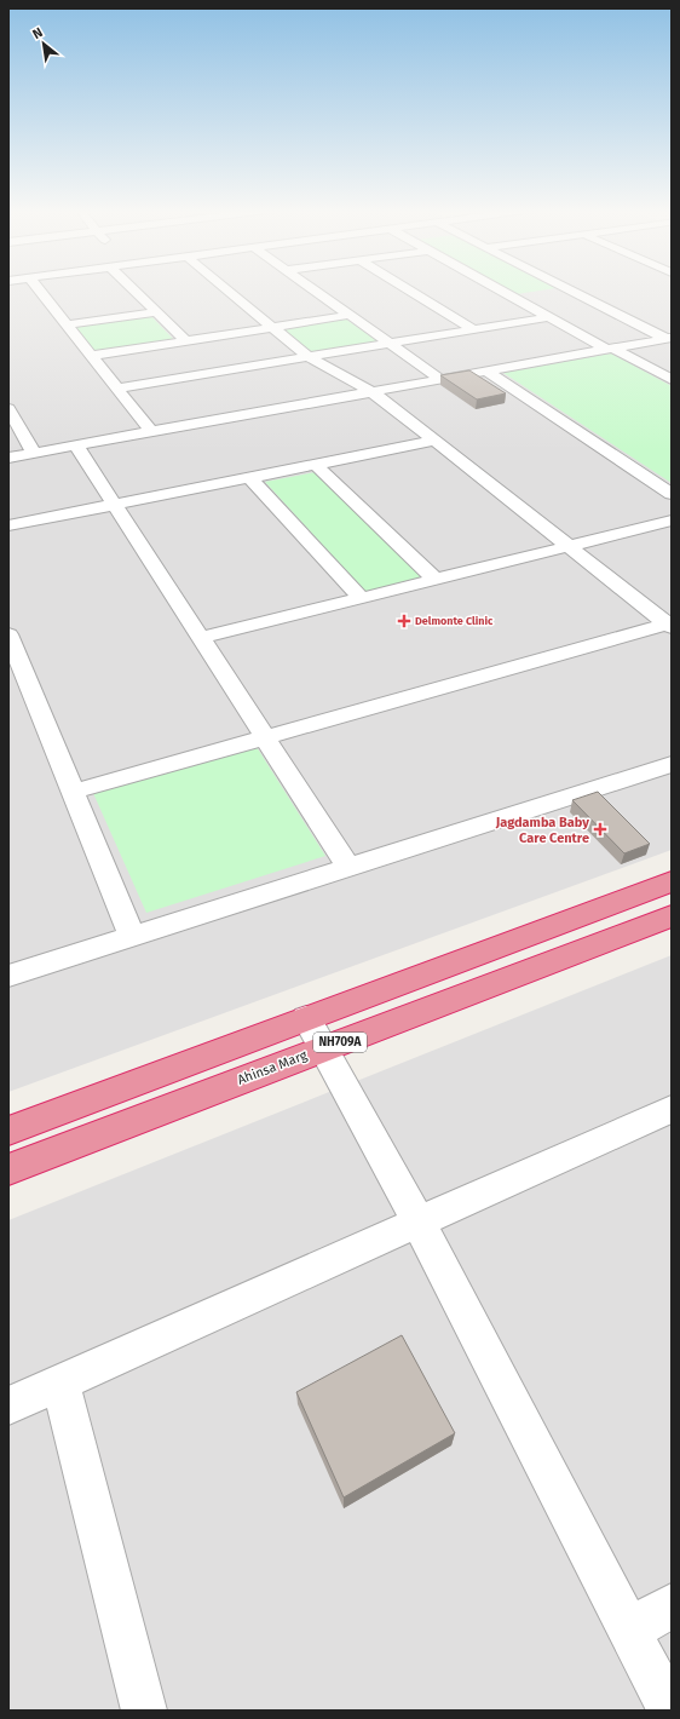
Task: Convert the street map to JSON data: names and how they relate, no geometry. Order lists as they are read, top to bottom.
{
  "streets": {
    "highway": ["NH709A", "Ahinsa Marg"]
  },
  "places": {
    "health": ["Delmonte Clinic", "Jagdamba Baby Care Centre"]
  },
  "north": "top left"
}
